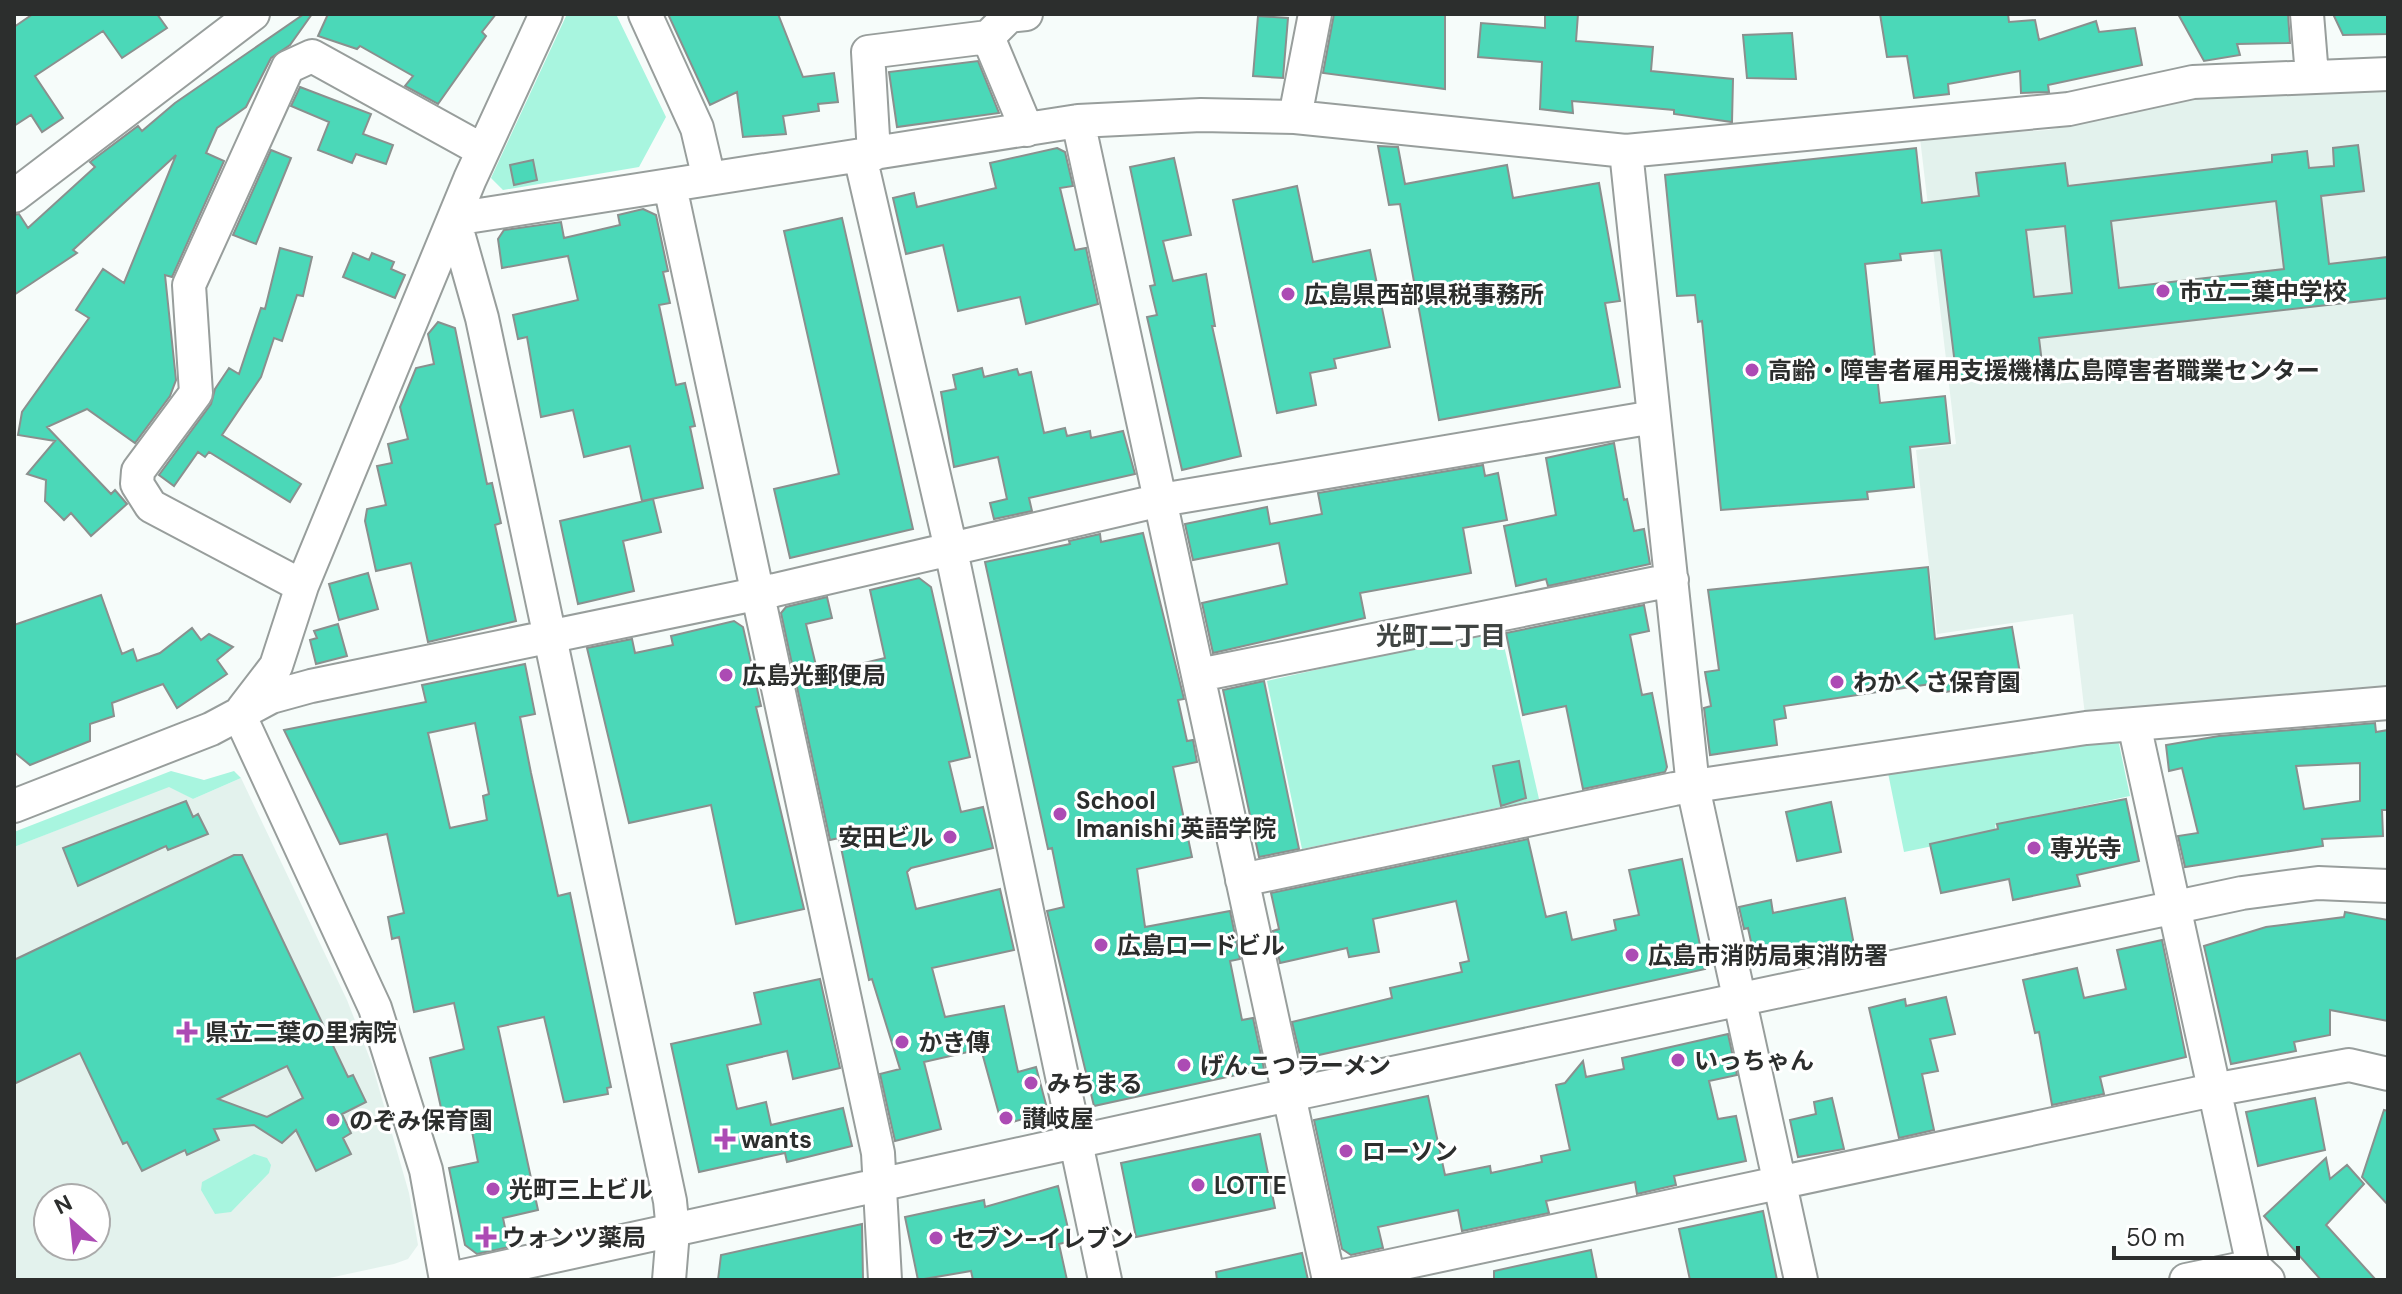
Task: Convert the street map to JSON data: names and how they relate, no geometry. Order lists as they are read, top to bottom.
{
  "districts": ["光町二丁目"],
  "places": {
    "other": [
      "市立二葉中学校",
      "広島県西部県税事務所",
      "高齢・障害者雇用支援機構広島障害者職業センター",
      "広島光郵便局",
      "わかくさ保育園",
      "School Imanishi 英語学院",
      "安田ビル",
      "専光寺",
      "広島ロードビル",
      "広島市消防局東消防署",
      "かき傳",
      "いっちゃん",
      "げんこつラーメン",
      "みちまる",
      "讃岐屋",
      "のぞみ保育園",
      "ローソン",
      "LOTTE",
      "光町三上ビル",
      "セブン-イレブン"
    ],
    "health": ["県立二葉の里病院", "wants", "ウォンツ薬局"]
  },
  "scale_bar": "50 m",
  "north": "top left"
}
